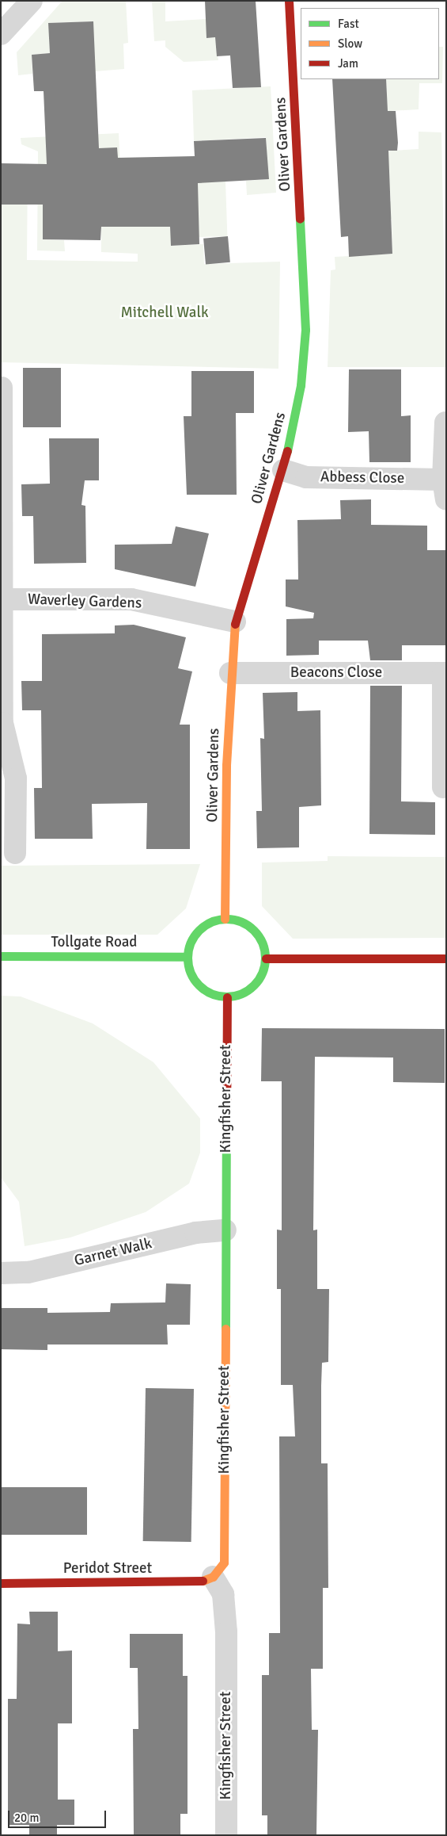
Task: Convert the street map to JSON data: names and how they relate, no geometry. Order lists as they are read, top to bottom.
{
  "streets": {
    "street": [
      "Oliver Gardens",
      "Abbess Close",
      "Waverley Gardens",
      "Beacons Close",
      "Tollgate Road",
      "Kingfisher Street",
      "Garnet Walk",
      "Peridot Street"
    ]
  },
  "crossings": [
    ["Oliver Gardens", "Abbess Close"],
    ["Oliver Gardens", "Waverley Gardens"],
    ["Oliver Gardens", "Beacons Close"],
    ["Oliver Gardens", "Tollgate Road"],
    ["Oliver Gardens", "Kingfisher Street"],
    ["Tollgate Road", "Kingfisher Street"],
    ["Kingfisher Street", "Garnet Walk"],
    ["Kingfisher Street", "Peridot Street"]
  ],
  "parks": ["Mitchell Walk"],
  "legend": ["Fast", "Slow", "Jam"],
  "scale_bar": "20 m"
}
